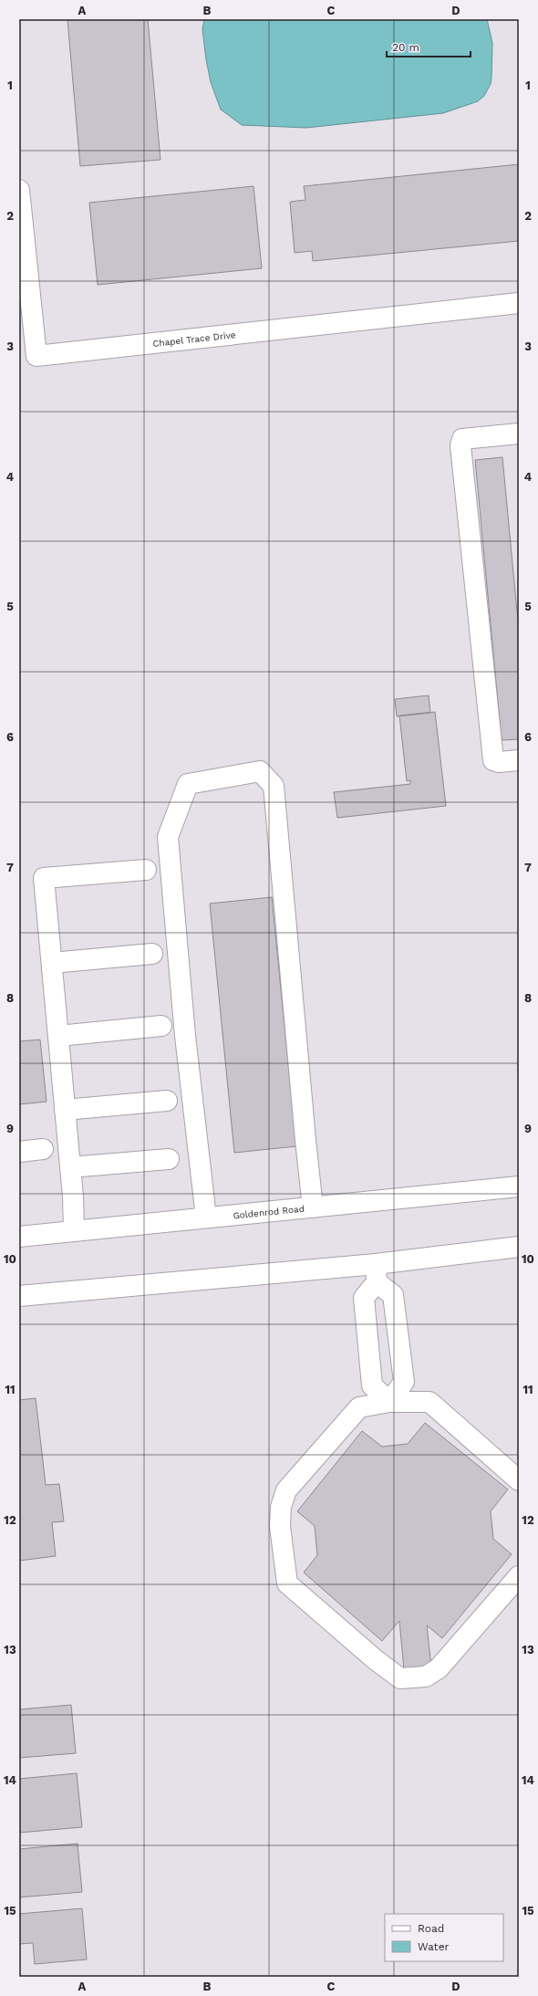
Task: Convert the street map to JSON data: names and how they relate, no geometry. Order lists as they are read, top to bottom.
{
  "streets": {
    "main road": ["Chapel Trace Drive", "Goldenrod Road"]
  },
  "legend": ["Road", "Water"],
  "scale_bar": "20 m",
  "grid": {
    "columns": [
      "A",
      "B",
      "C",
      "D"
    ],
    "rows": [
      "1",
      "2",
      "3",
      "4",
      "5",
      "6",
      "7",
      "8",
      "9",
      "10",
      "11",
      "12",
      "13",
      "14",
      "15"
    ]
  }
}
